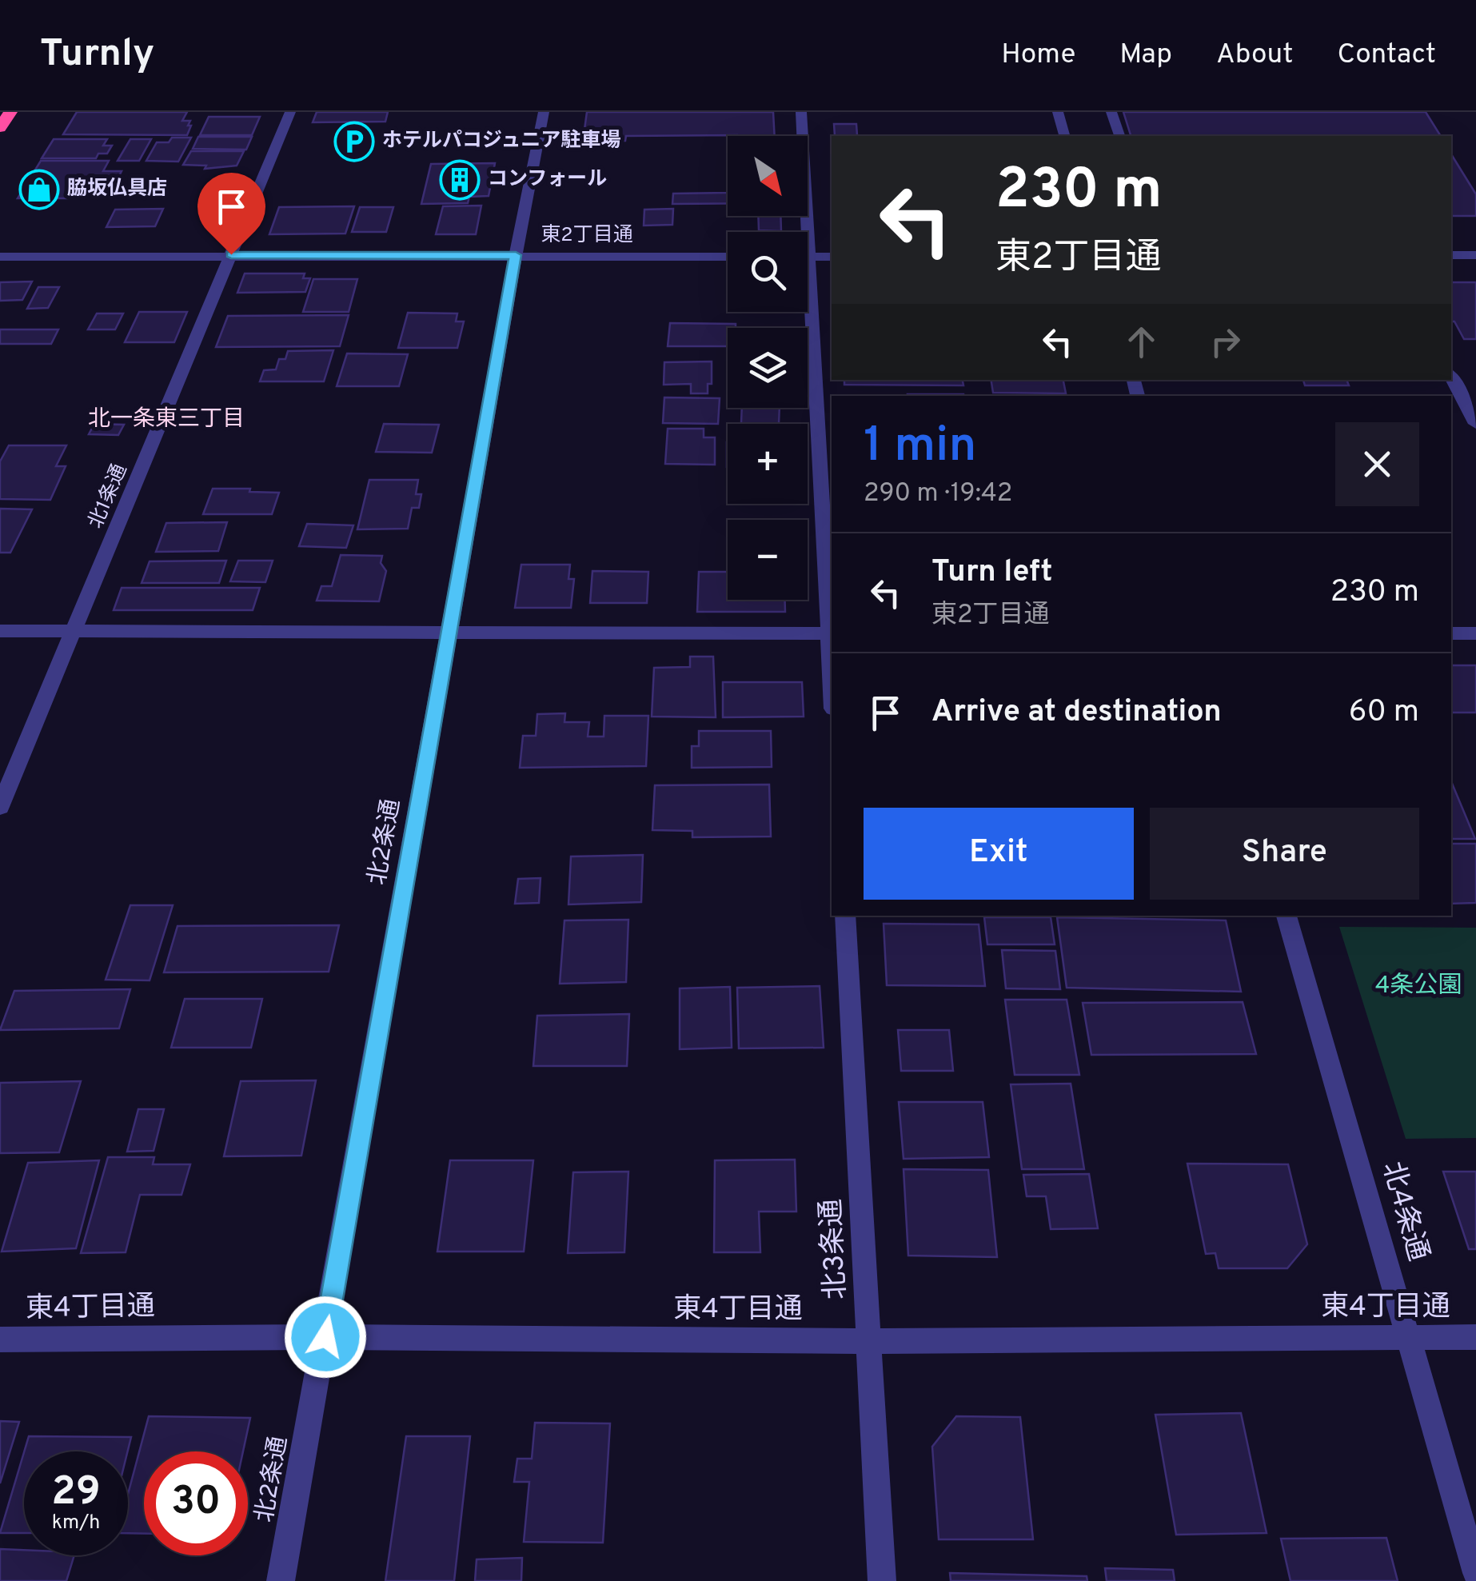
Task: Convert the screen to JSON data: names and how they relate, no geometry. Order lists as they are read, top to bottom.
{
  "streets": {
    "street": [
      "東2丁目通",
      "北1条通",
      "北2条通",
      "北4条通",
      "北3条通",
      "東4丁目通"
    ]
  },
  "crossings": [
    ["東2丁目通", "北1条通"],
    ["東2丁目通", "北2条通"],
    ["北2条通", "東4丁目通"],
    ["北4条通", "東4丁目通"],
    ["北3条通", "東4丁目通"]
  ],
  "districts": ["北一条東三丁目"],
  "parks": ["4条公園"],
  "places": {
    "parking": ["ホテルパコジュニア駐車場"],
    "building": ["コンフォール"],
    "shop": ["脇坂仏具店"]
  },
  "north": "bottom right",
  "page": {
    "header": "Turnly",
    "nav": [
      "Home",
      "Map",
      "About",
      "Contact"
    ],
    "map_buttons": ["+", "−"],
    "turn": ["230 m", "東2丁目通"],
    "heading": ["1 min", "290 m · 19:42"],
    "list": [
      {
        "name": "Turn left",
        "note": "東2丁目通",
        "value": "230 m"
      },
      {
        "name": "Arrive at destination",
        "value": "60 m"
      }
    ],
    "buttons": ["Exit", "Share"],
    "speed": "29 km/h",
    "limit": "30"
  }
}
